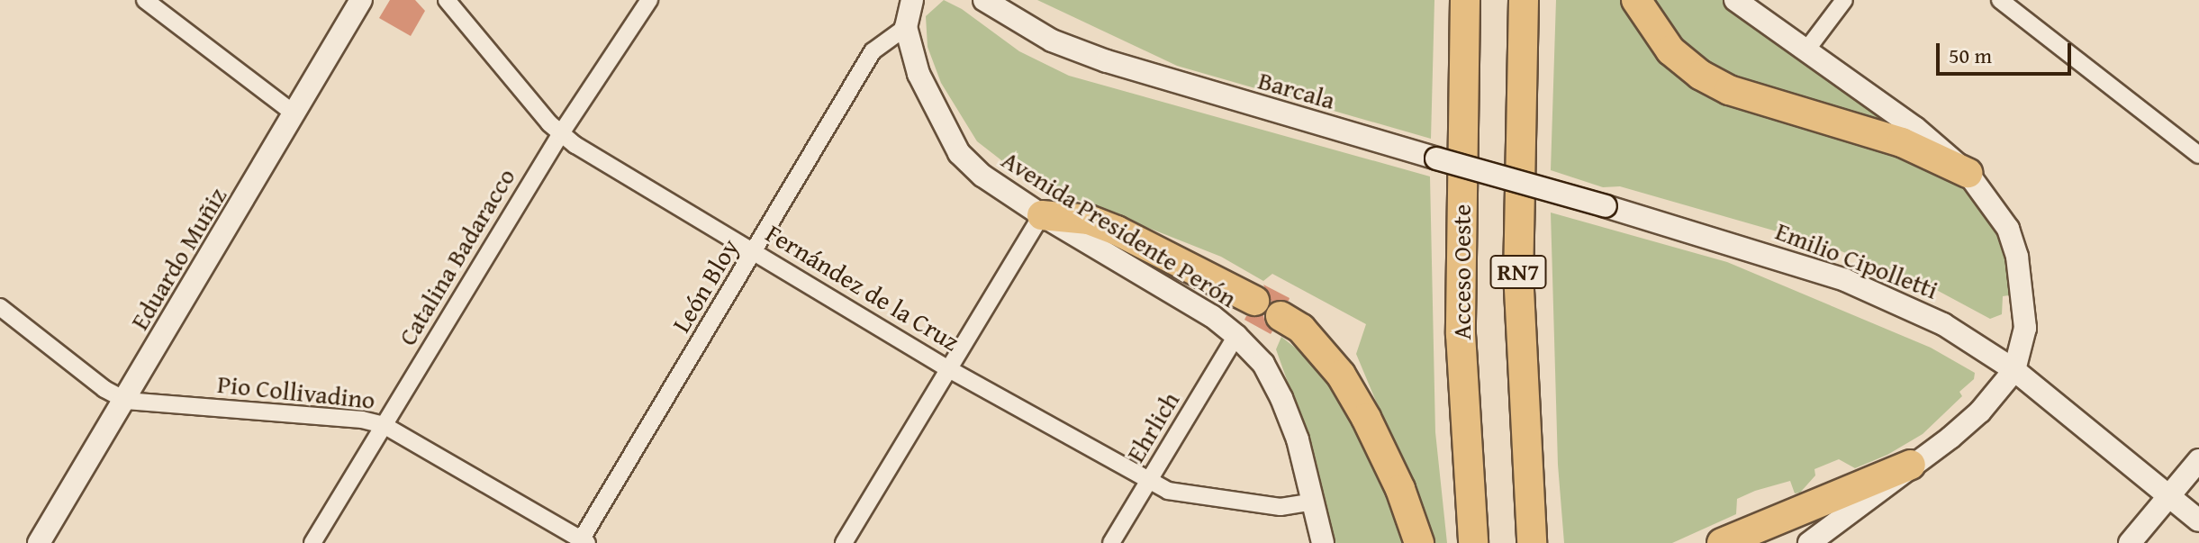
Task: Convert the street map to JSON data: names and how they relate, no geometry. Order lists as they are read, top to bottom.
{
  "streets": {
    "highway": ["Acceso Oeste", "RN7"],
    "street": [
      "Barcala",
      "Avenida Presidente Perón",
      "Catalina Badaracco",
      "Eduardo Muñiz",
      "Emilio Cipolletti",
      "León Bloy",
      "Fernández de la Cruz",
      "Pio Collivadino",
      "Ehrlich"
    ]
  },
  "crossings": [
    ["Barcala", "Emilio Cipolletti"],
    ["Avenida Presidente Perón", "León Bloy"],
    ["Avenida Presidente Perón", "Fernández de la Cruz"],
    ["Avenida Presidente Perón", "Ehrlich"],
    ["Catalina Badaracco", "Fernández de la Cruz"],
    ["Catalina Badaracco", "Pio Collivadino"],
    ["Eduardo Muñiz", "Pio Collivadino"],
    ["León Bloy", "Fernández de la Cruz"],
    ["León Bloy", "Pio Collivadino"],
    ["Fernández de la Cruz", "Ehrlich"]
  ],
  "scale_bar": "50 m"
}
